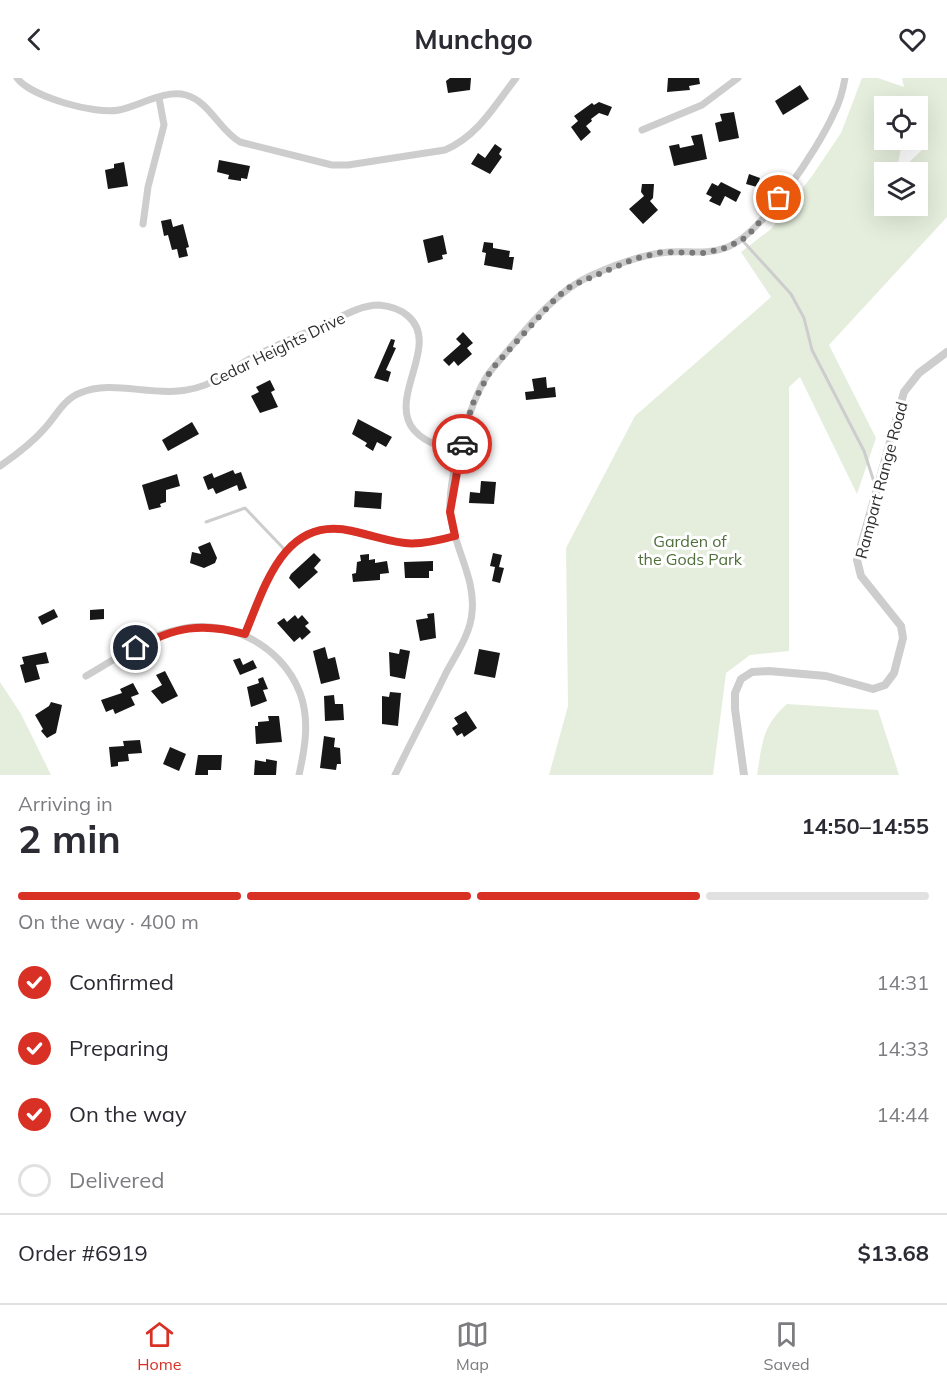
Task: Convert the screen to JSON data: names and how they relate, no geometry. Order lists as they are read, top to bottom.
{
  "streets": {
    "street": ["Cedar Heights Drive", "Rampart Range Road"]
  },
  "parks": ["Garden of the Gods Park"],
  "page": {
    "header": "Munchgo",
    "heading": ["2 min", "Arriving in", "14:50–14:55"],
    "panel": ["Order #6919", "$13.68"],
    "bar": "On the way · 400 m",
    "list": [
      ["Confirmed", "14:31"],
      ["Preparing", "14:33"],
      ["On the way", "14:44"],
      "Delivered"
    ],
    "tabs": ["Home", "Map", "Saved"]
  }
}
